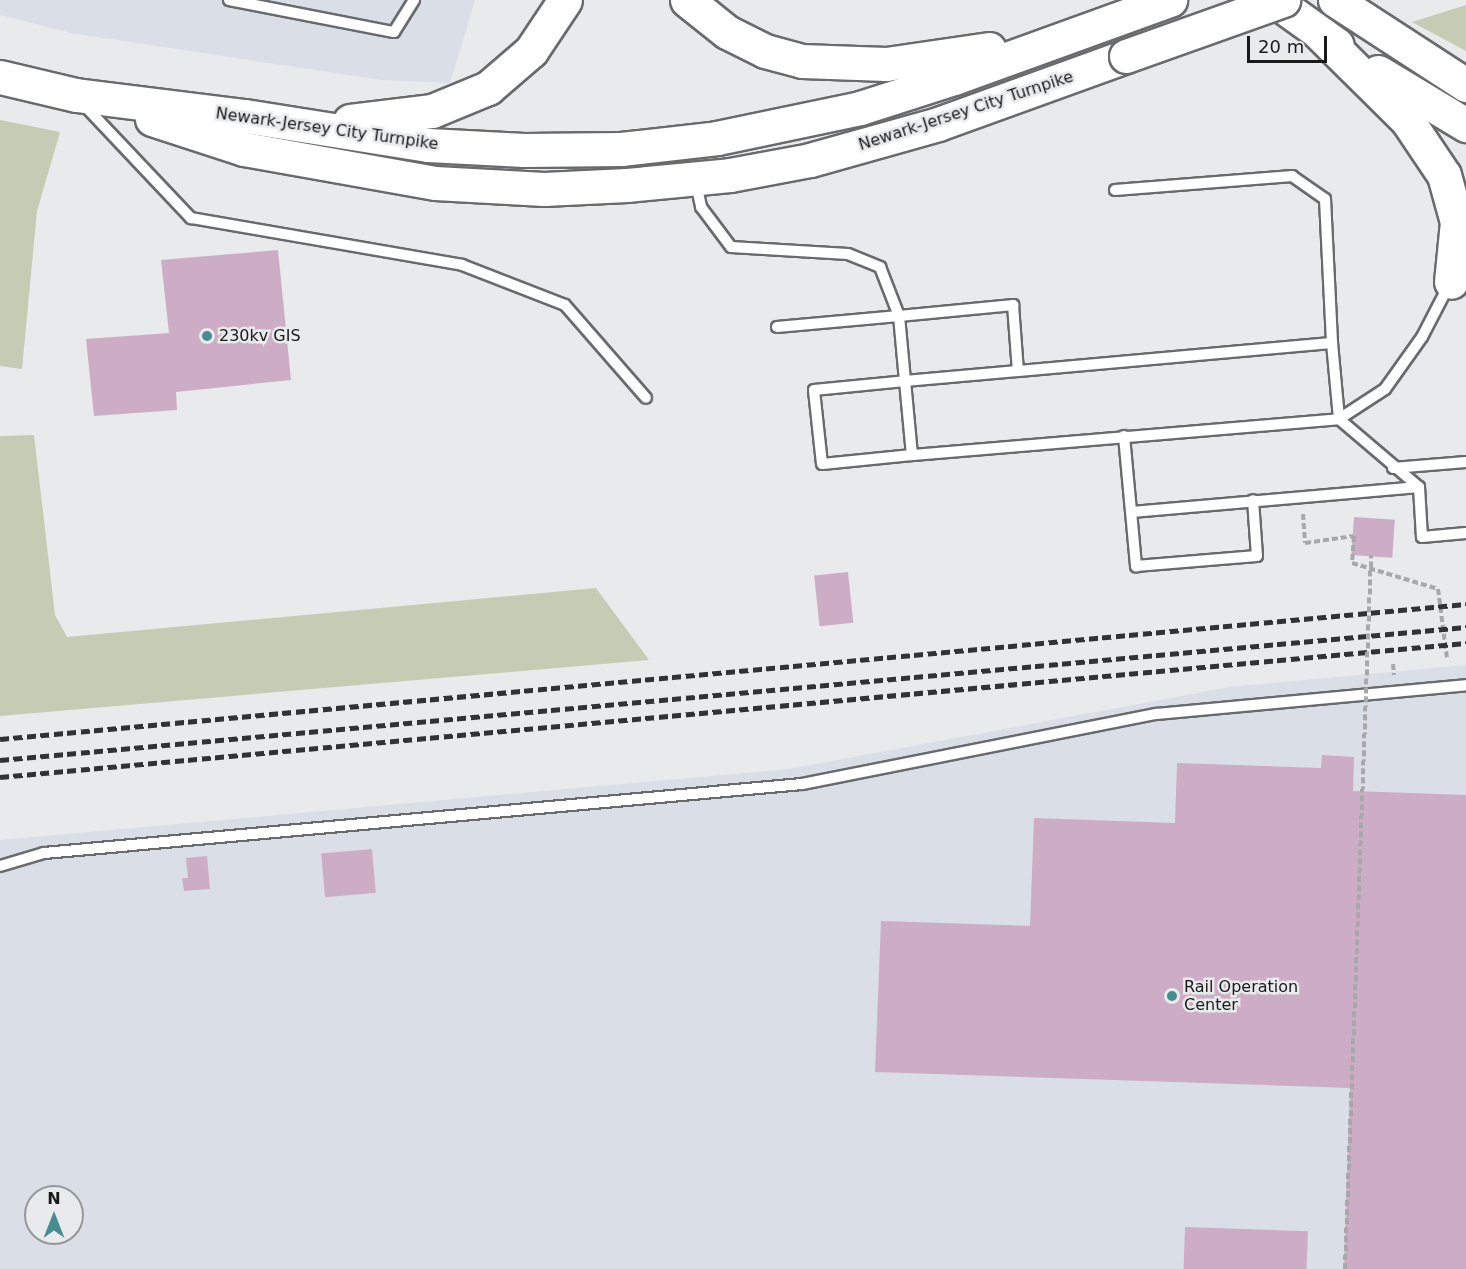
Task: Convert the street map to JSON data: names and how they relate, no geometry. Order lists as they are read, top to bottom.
{
  "streets": {
    "highway": ["Newark-Jersey City Turnpike"]
  },
  "places": ["230kv GIS", "Rail Operation Center"],
  "scale_bar": "20 m",
  "north": "top"
}
